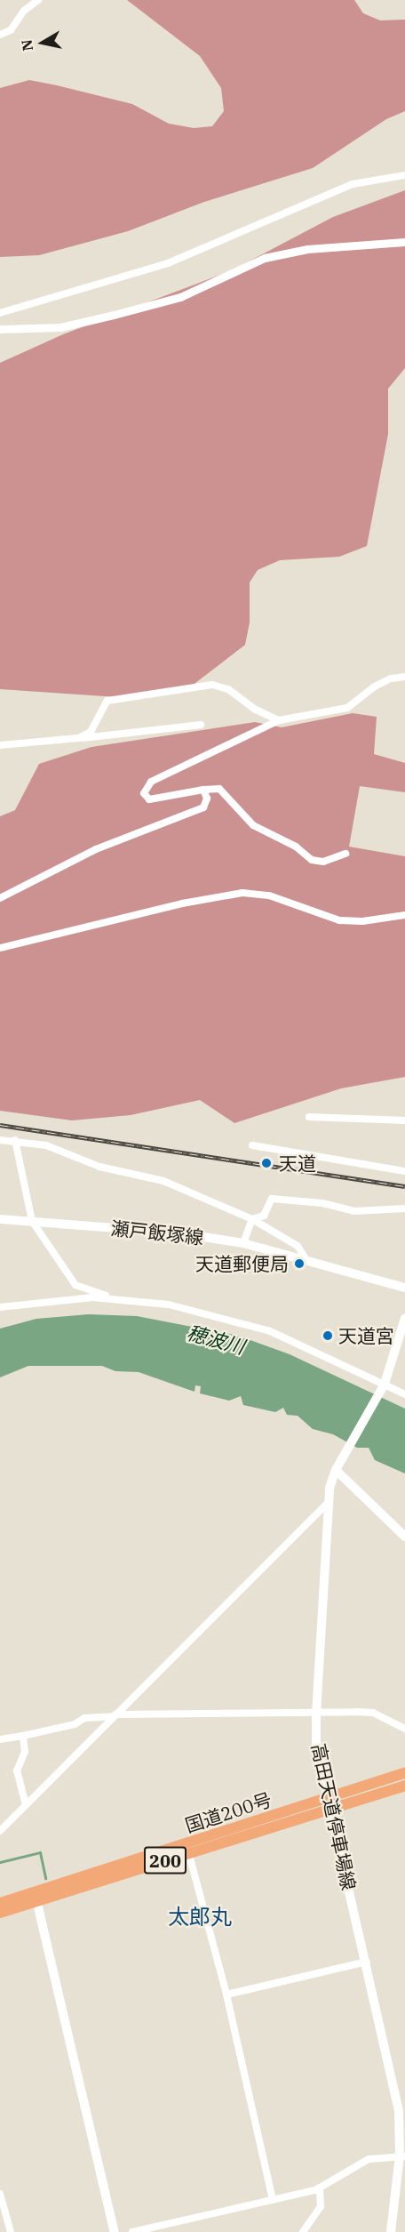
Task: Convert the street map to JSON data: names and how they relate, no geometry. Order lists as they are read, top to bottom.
{
  "streets": {
    "highway": ["国道200号", "200"],
    "main road": ["瀬戸飯塚線", "高田天道停車場線"]
  },
  "crossings": [
    ["国道200号", "高田天道停車場線"]
  ],
  "districts": ["太郎丸"],
  "water": ["穂波川"],
  "places": ["天道", "天道郵便局", "天道宮"],
  "north": "left"
}
